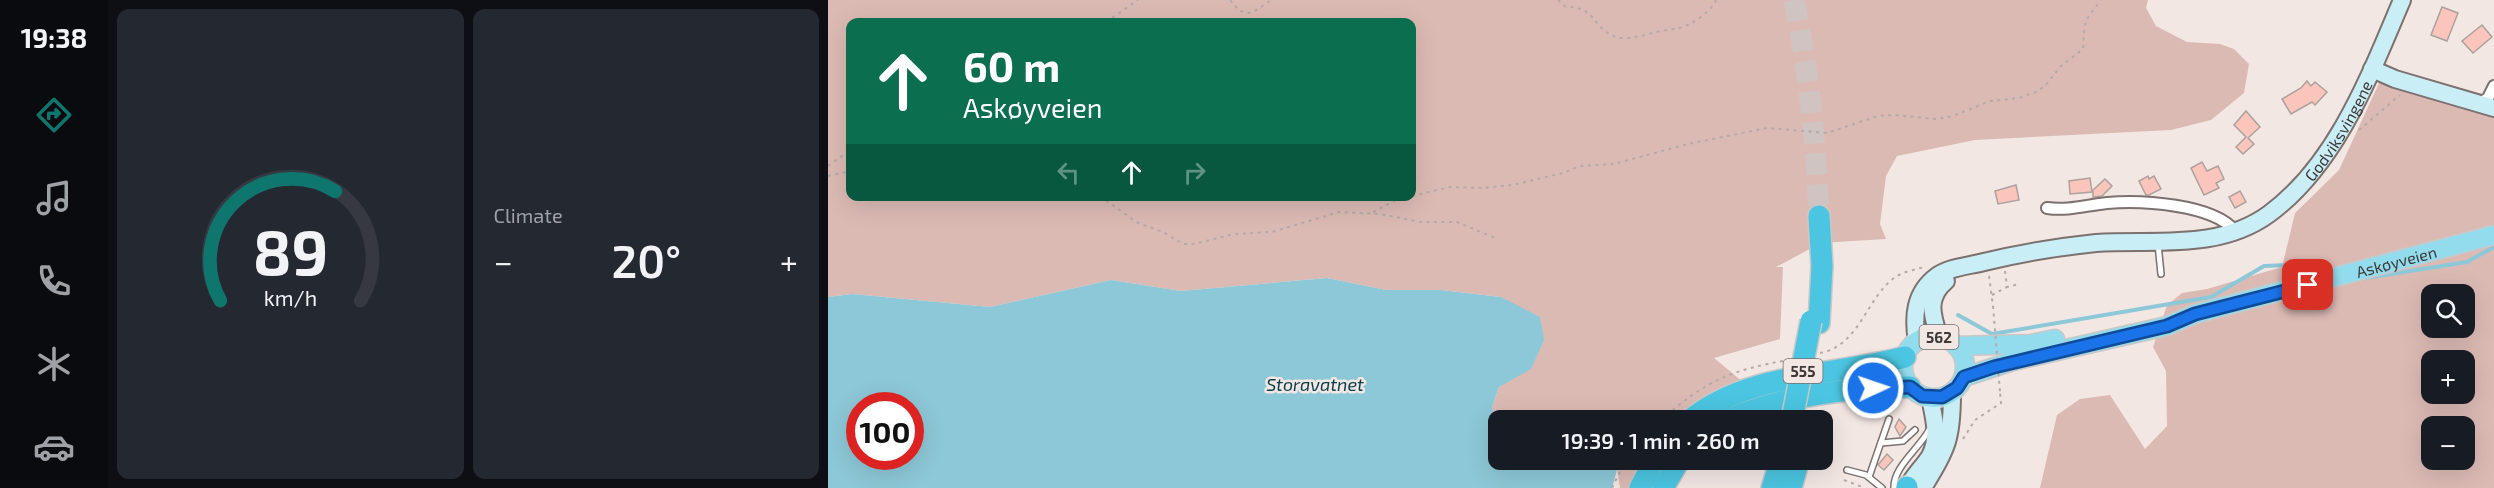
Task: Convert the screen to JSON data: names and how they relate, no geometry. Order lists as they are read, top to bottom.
{
  "streets": {
    "highway": ["555"],
    "main road": ["Godviksvingene", "Askøyveien", "562"]
  },
  "crossings": [
    ["Godviksvingene", "Askøyveien"],
    ["Godviksvingene", "562"],
    ["Godviksvingene", "555"],
    ["Askøyveien", "562"],
    ["Askøyveien", "555"],
    ["562", "555"]
  ],
  "water": ["Storavatnet"],
  "page": {
    "tabs": "19:38",
    "tile": "Climate",
    "turn": ["60 m", "Askøyveien"],
    "heat": ["−", "20°", "+"],
    "map_buttons": ["+", "−"],
    "limit": "100",
    "trip": "19:39 · 1 min · 260 m",
    "gauge": ["89", "km/h"]
  }
}
